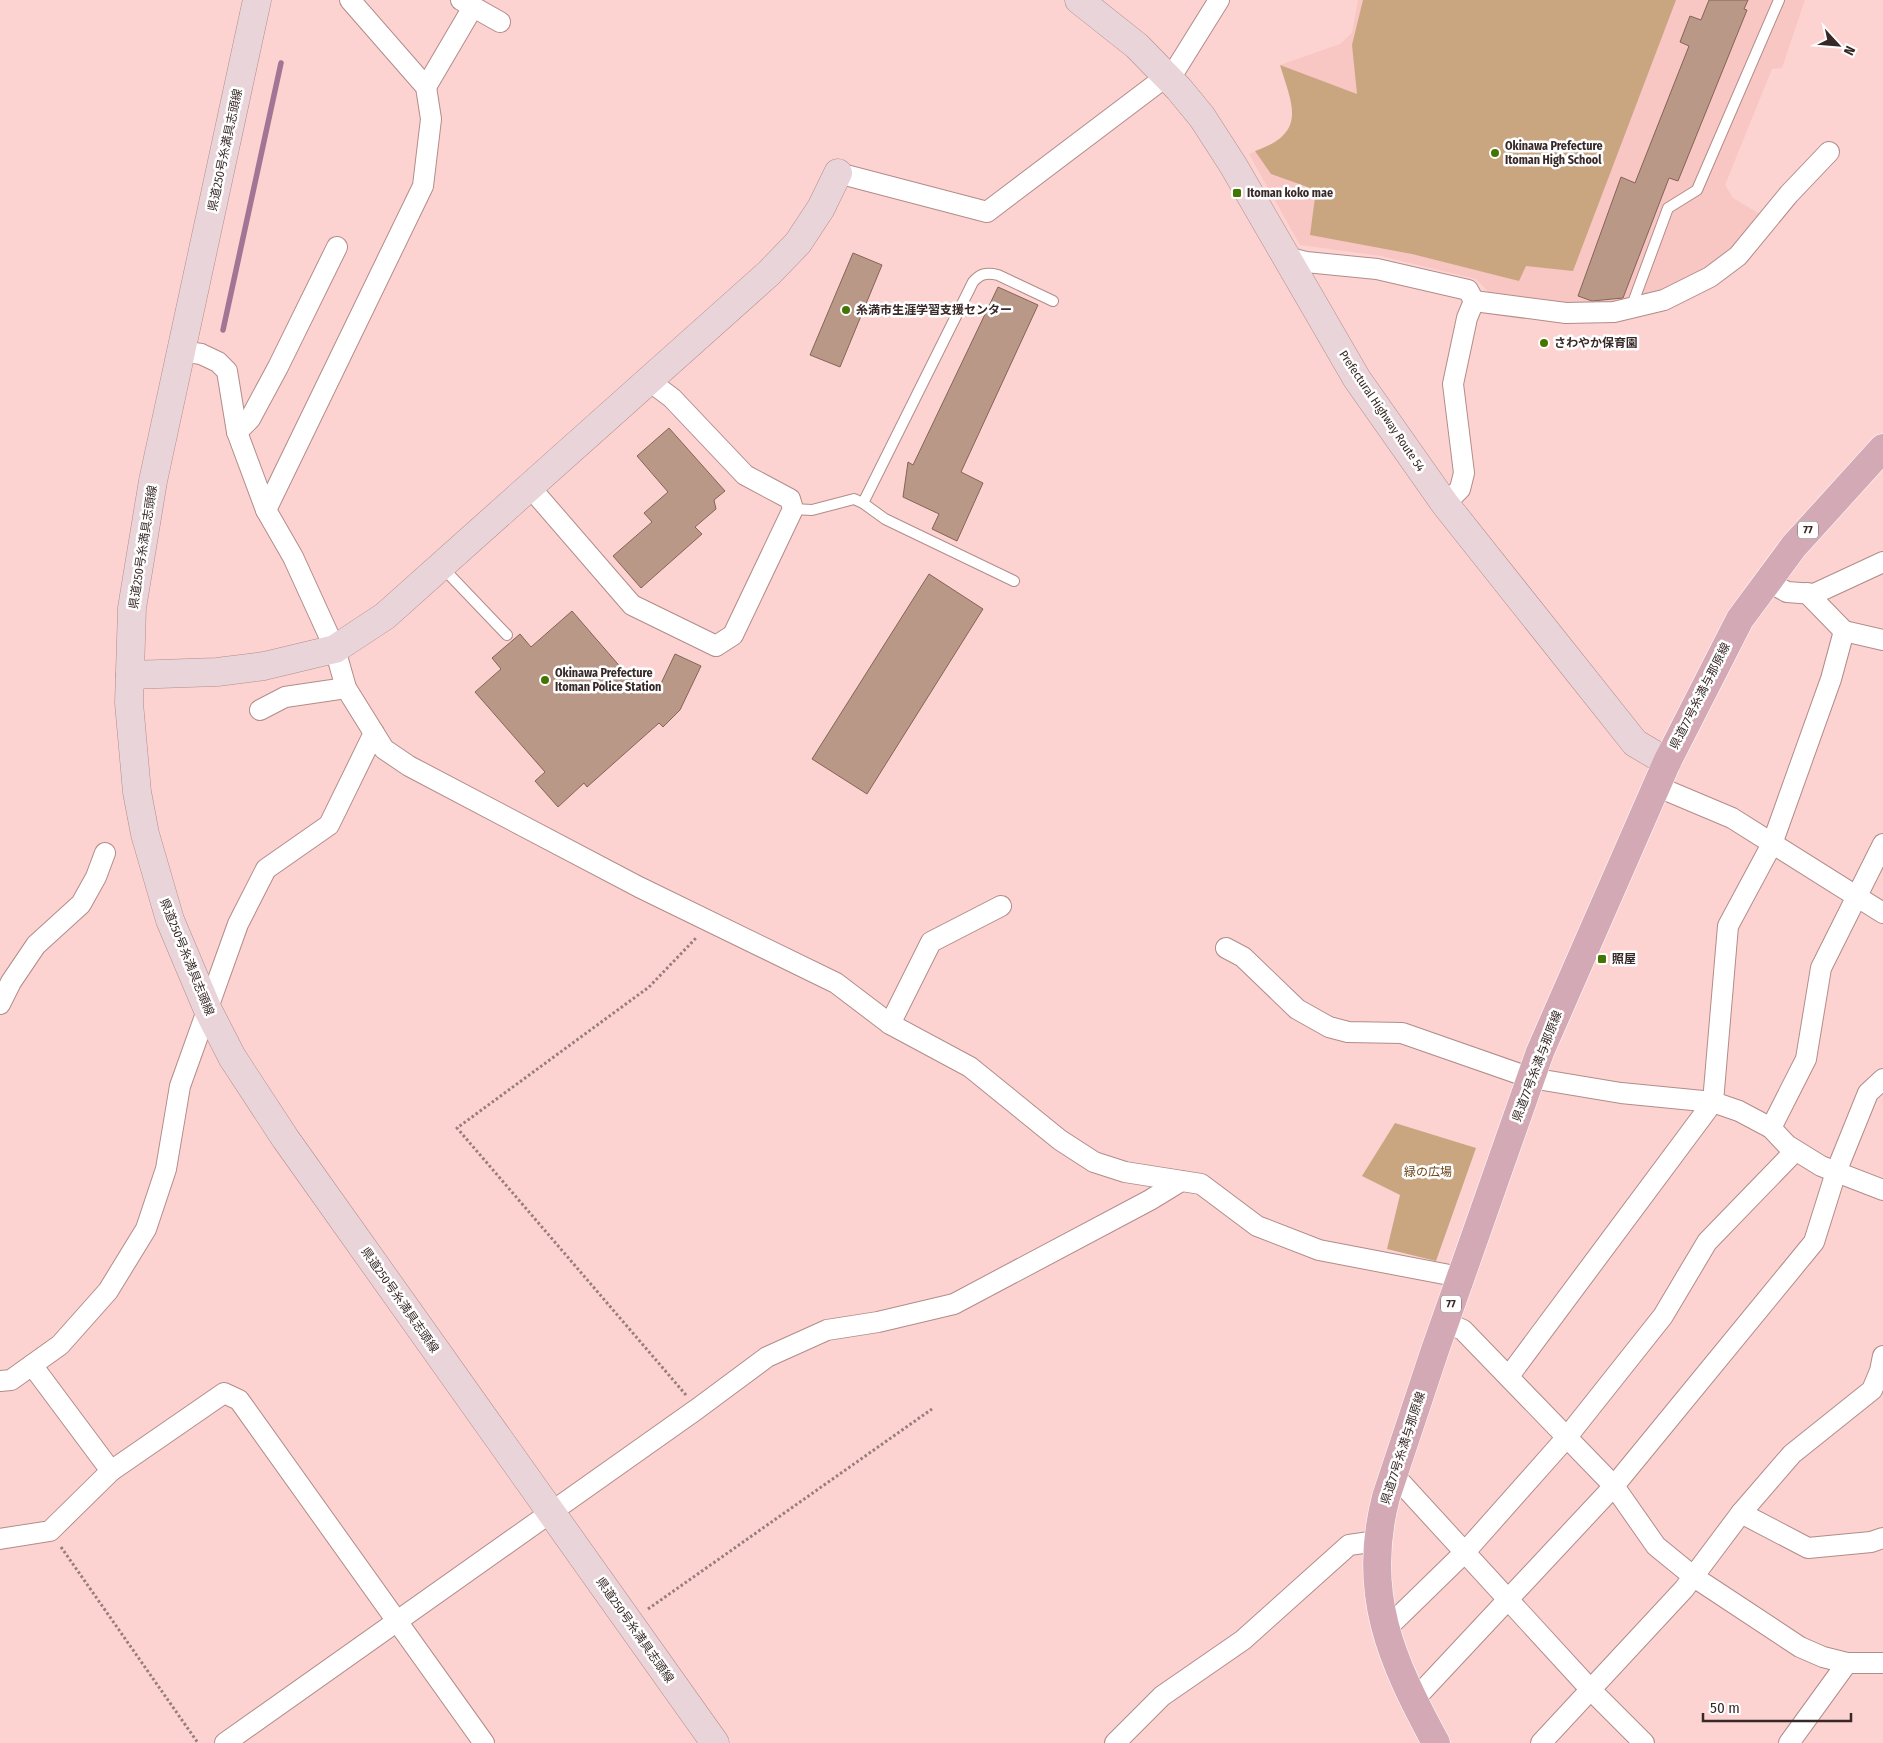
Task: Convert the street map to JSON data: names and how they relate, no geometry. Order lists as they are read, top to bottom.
{
  "streets": {
    "main road": [
      "県道250号糸満具志頭線",
      "Prefectural Highway Route 54",
      "77",
      "県道77号糸満与那原線"
    ]
  },
  "crossings": [
    ["Prefectural Highway Route 54", "県道77号糸満与那原線"]
  ],
  "parks": ["緑の広場"],
  "places": {
    "other": [
      "Okinawa Prefecture Itoman High School",
      "糸満市生涯学習支援センター",
      "さわやか保育園",
      "Okinawa Prefecture Itoman Police Station"
    ],
    "transit": ["Itoman koko mae", "照屋"]
  },
  "scale_bar": "50 m",
  "north": "bottom right"
}
